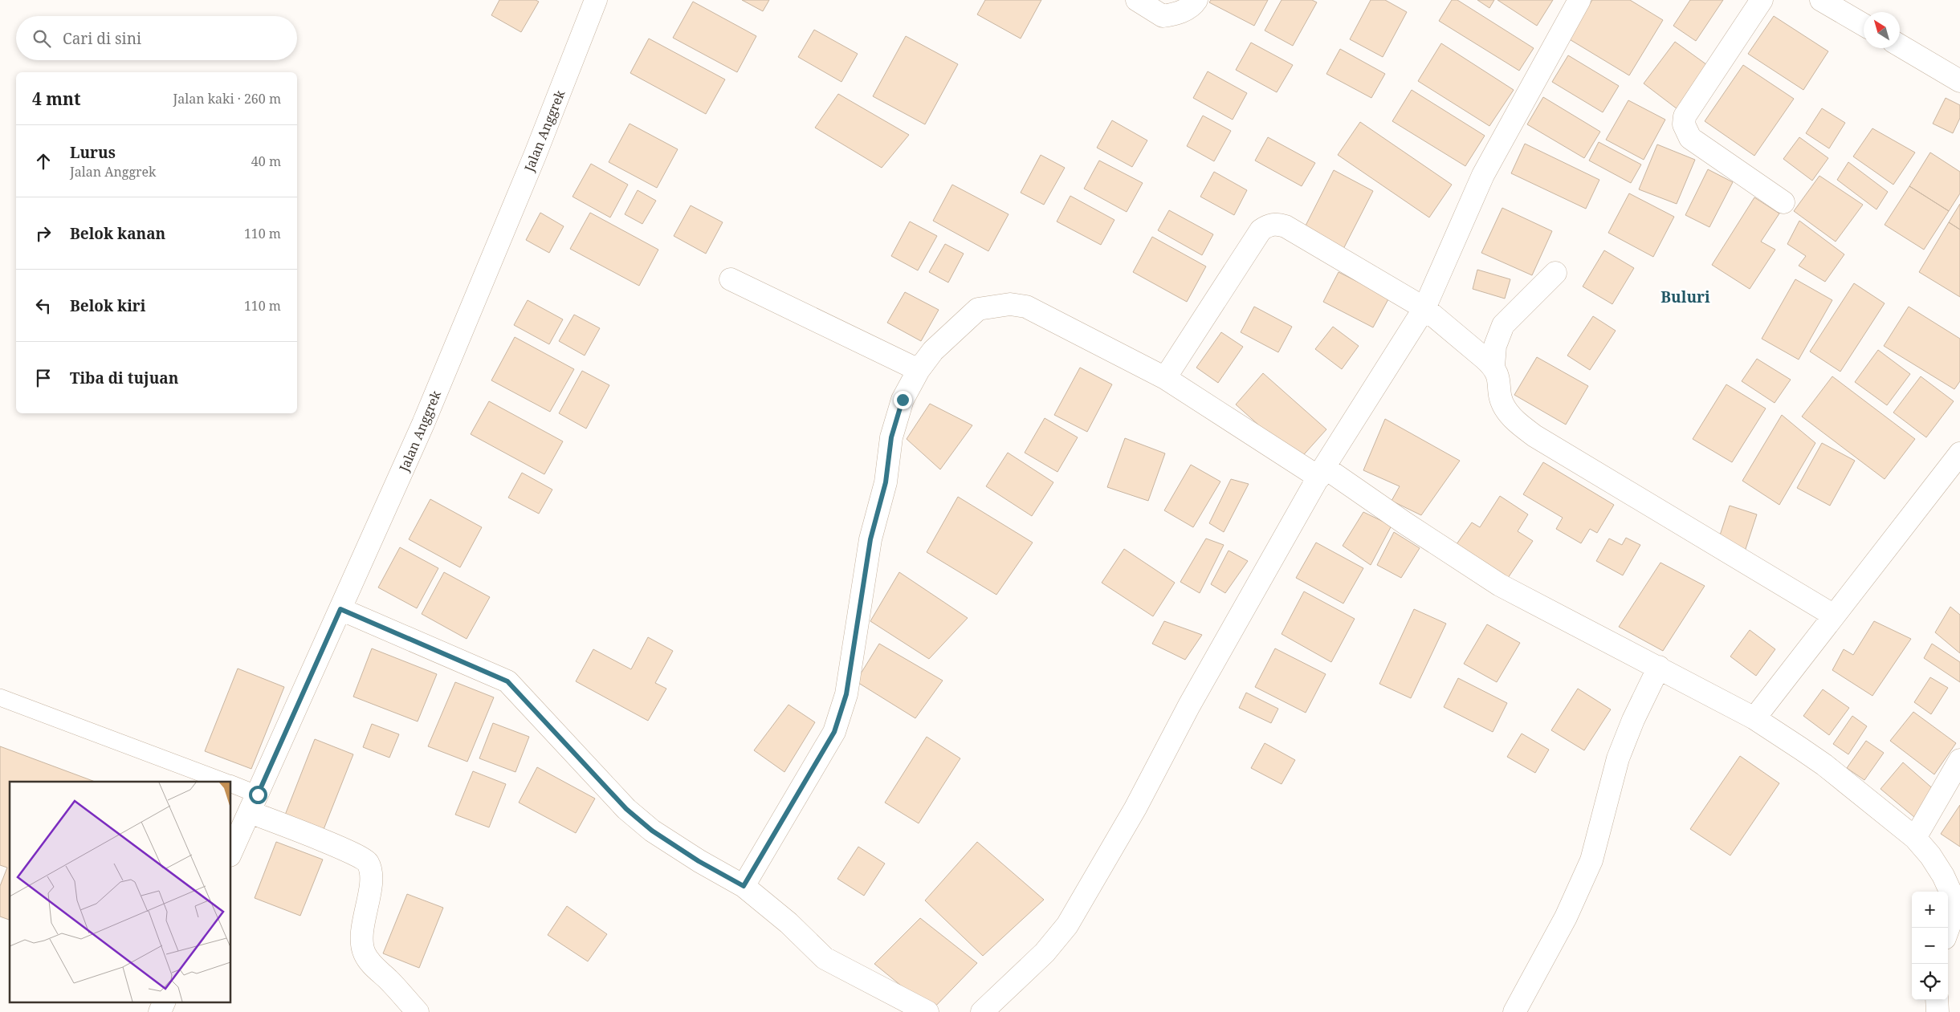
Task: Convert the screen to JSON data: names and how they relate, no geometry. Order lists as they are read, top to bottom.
{
  "streets": {
    "main road": ["Jalan Anggrek"]
  },
  "districts": ["Buluri"],
  "north": "top left",
  "page": {
    "search": "Cari di sini",
    "heading": ["4 mnt", "Jalan kaki · 260 m"],
    "list": [
      ["Lurus", "Jalan Anggrek", "40 m"],
      ["Belok kanan", "110 m"],
      ["Belok kiri", "110 m"],
      "Tiba di tujuan"
    ],
    "map_buttons": ["+", "−"]
  }
}
